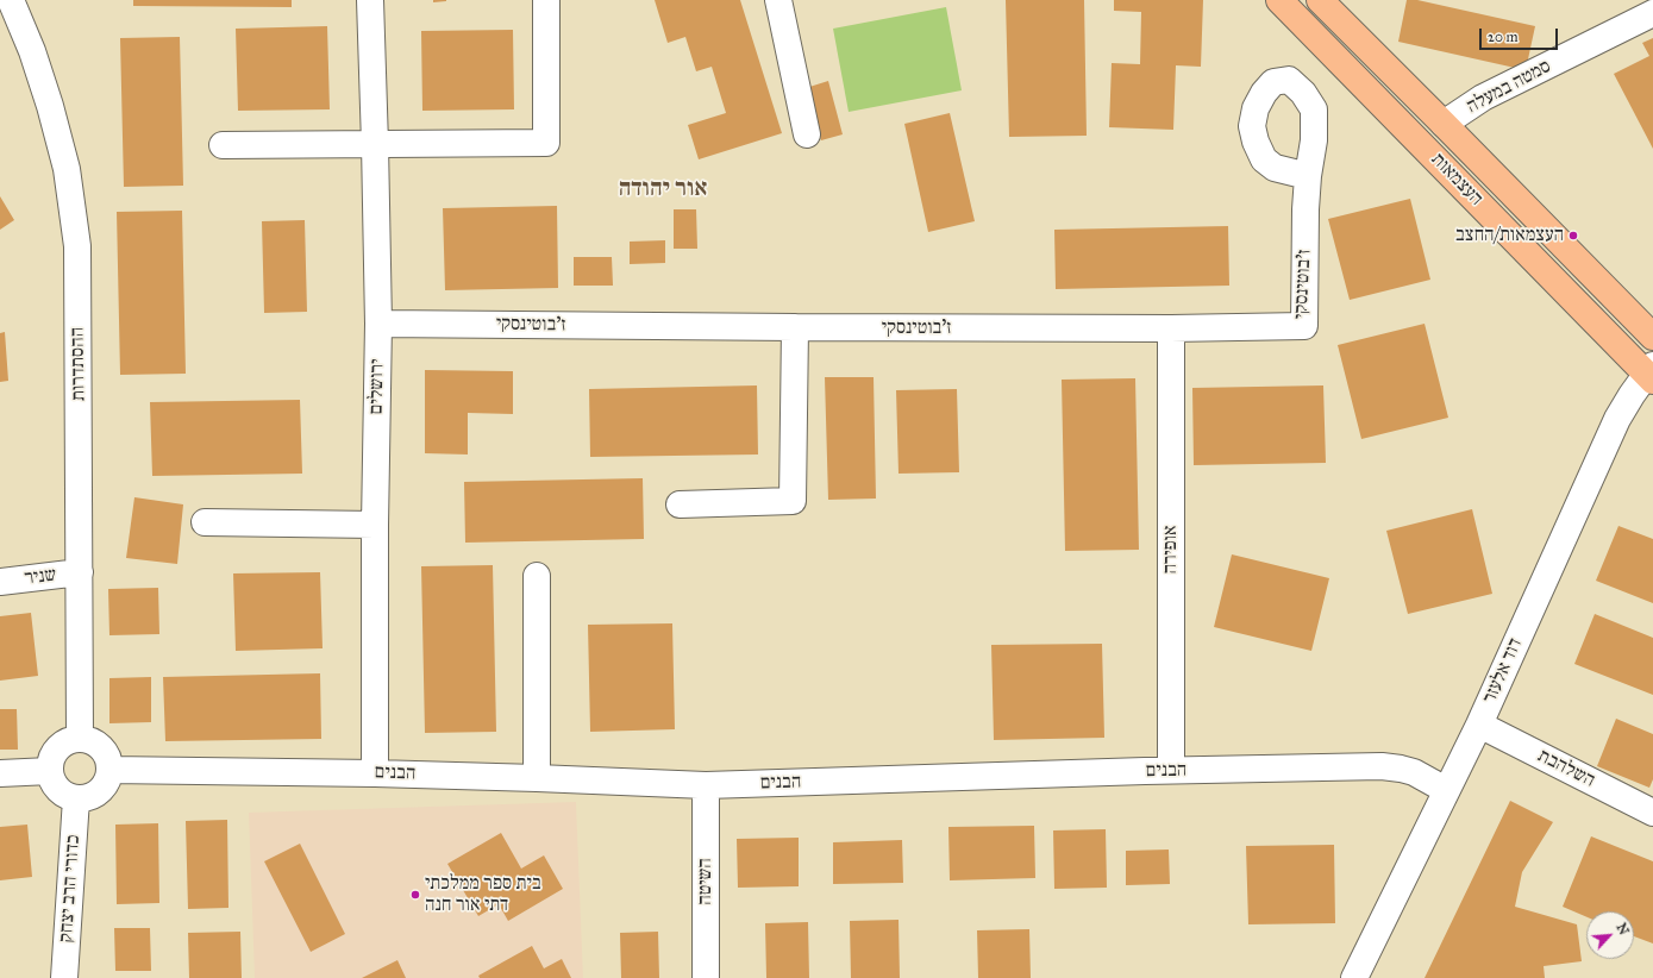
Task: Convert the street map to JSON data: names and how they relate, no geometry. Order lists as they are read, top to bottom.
{
  "streets": {
    "main road": ["העצמאות"],
    "street": [
      "סמטה במעלה",
      "ז'בוטינסקי",
      "ההסתדרות",
      "ירושלים",
      "אופירה",
      "שניר",
      "דוד אלעזר",
      "השלהבת",
      "הבנים",
      "השיטה",
      "כדורי הרב יצחק"
    ]
  },
  "crossings": [
    ["סמטה במעלה", "העצמאות"],
    ["העצמאות", "דוד אלעזר"],
    ["ז'בוטינסקי", "ירושלים"],
    ["ז'בוטינסקי", "אופירה"],
    ["ההסתדרות", "שניר"],
    ["ההסתדרות", "הבנים"],
    ["ההסתדרות", "כדורי הרב יצחק"],
    ["ירושלים", "הבנים"],
    ["אופירה", "הבנים"],
    ["דוד אלעזר", "השלהבת"],
    ["דוד אלעזר", "הבנים"],
    ["הבנים", "השיטה"],
    ["הבנים", "כדורי הרב יצחק"]
  ],
  "districts": ["אור יהודה"],
  "places": ["העצמאות/החצב", "בית ספר ממלכתי דתי אור חנה"],
  "scale_bar": "20 m",
  "north": "top right"
}
